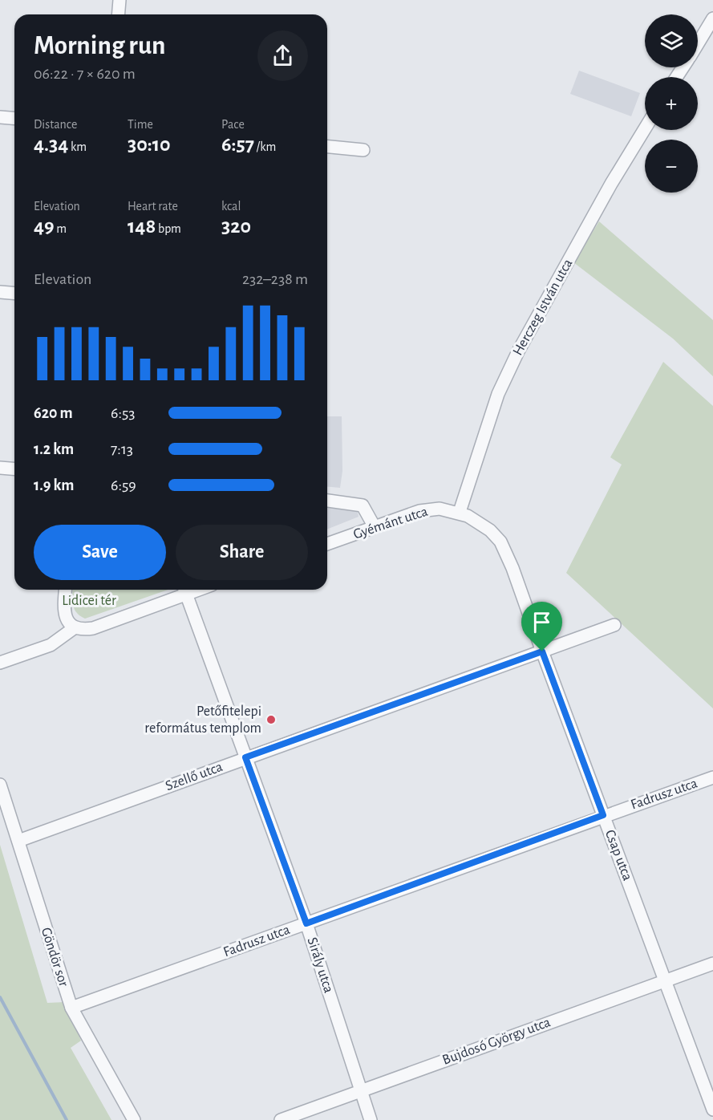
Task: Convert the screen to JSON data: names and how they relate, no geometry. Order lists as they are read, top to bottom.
{
  "streets": {
    "street": [
      "Herczeg István utca",
      "Gyémánt utca",
      "Szellő utca",
      "Fadrusz utca",
      "Csap utca",
      "Göndör sor",
      "Sirály utca",
      "Bujdosó György utca"
    ]
  },
  "crossings": [
    ["Herczeg István utca", "Gyémánt utca"],
    ["Herczeg István utca", "Csap utca"],
    ["Gyémánt utca", "Csap utca"],
    ["Szellő utca", "Csap utca"],
    ["Szellő utca", "Göndör sor"],
    ["Szellő utca", "Sirály utca"],
    ["Fadrusz utca", "Csap utca"],
    ["Fadrusz utca", "Göndör sor"],
    ["Fadrusz utca", "Sirály utca"],
    ["Csap utca", "Bujdosó György utca"],
    ["Sirály utca", "Bujdosó György utca"]
  ],
  "parks": ["Lidicei tér"],
  "places": ["Petőfitelepi református templom"],
  "page": {
    "map_buttons": ["+", "−"],
    "heading": ["Morning run", "06:22 · 7 × 620 m"],
    "stats": [
      ["Distance", "4.34 km"],
      ["Time", "30:10"],
      ["Pace", "6:57 /km"],
      ["Elevation", "49 m"],
      ["Heart rate", "148 bpm"],
      ["kcal", "320"]
    ],
    "chart": ["Elevation", "232–238 m"],
    "list": [
      {
        "name": "620 m",
        "note": "6:53"
      },
      {
        "name": "1.2 km",
        "note": "7:13"
      },
      {
        "name": "1.9 km",
        "note": "6:59"
      }
    ],
    "buttons": ["Save", "Share"]
  }
}
